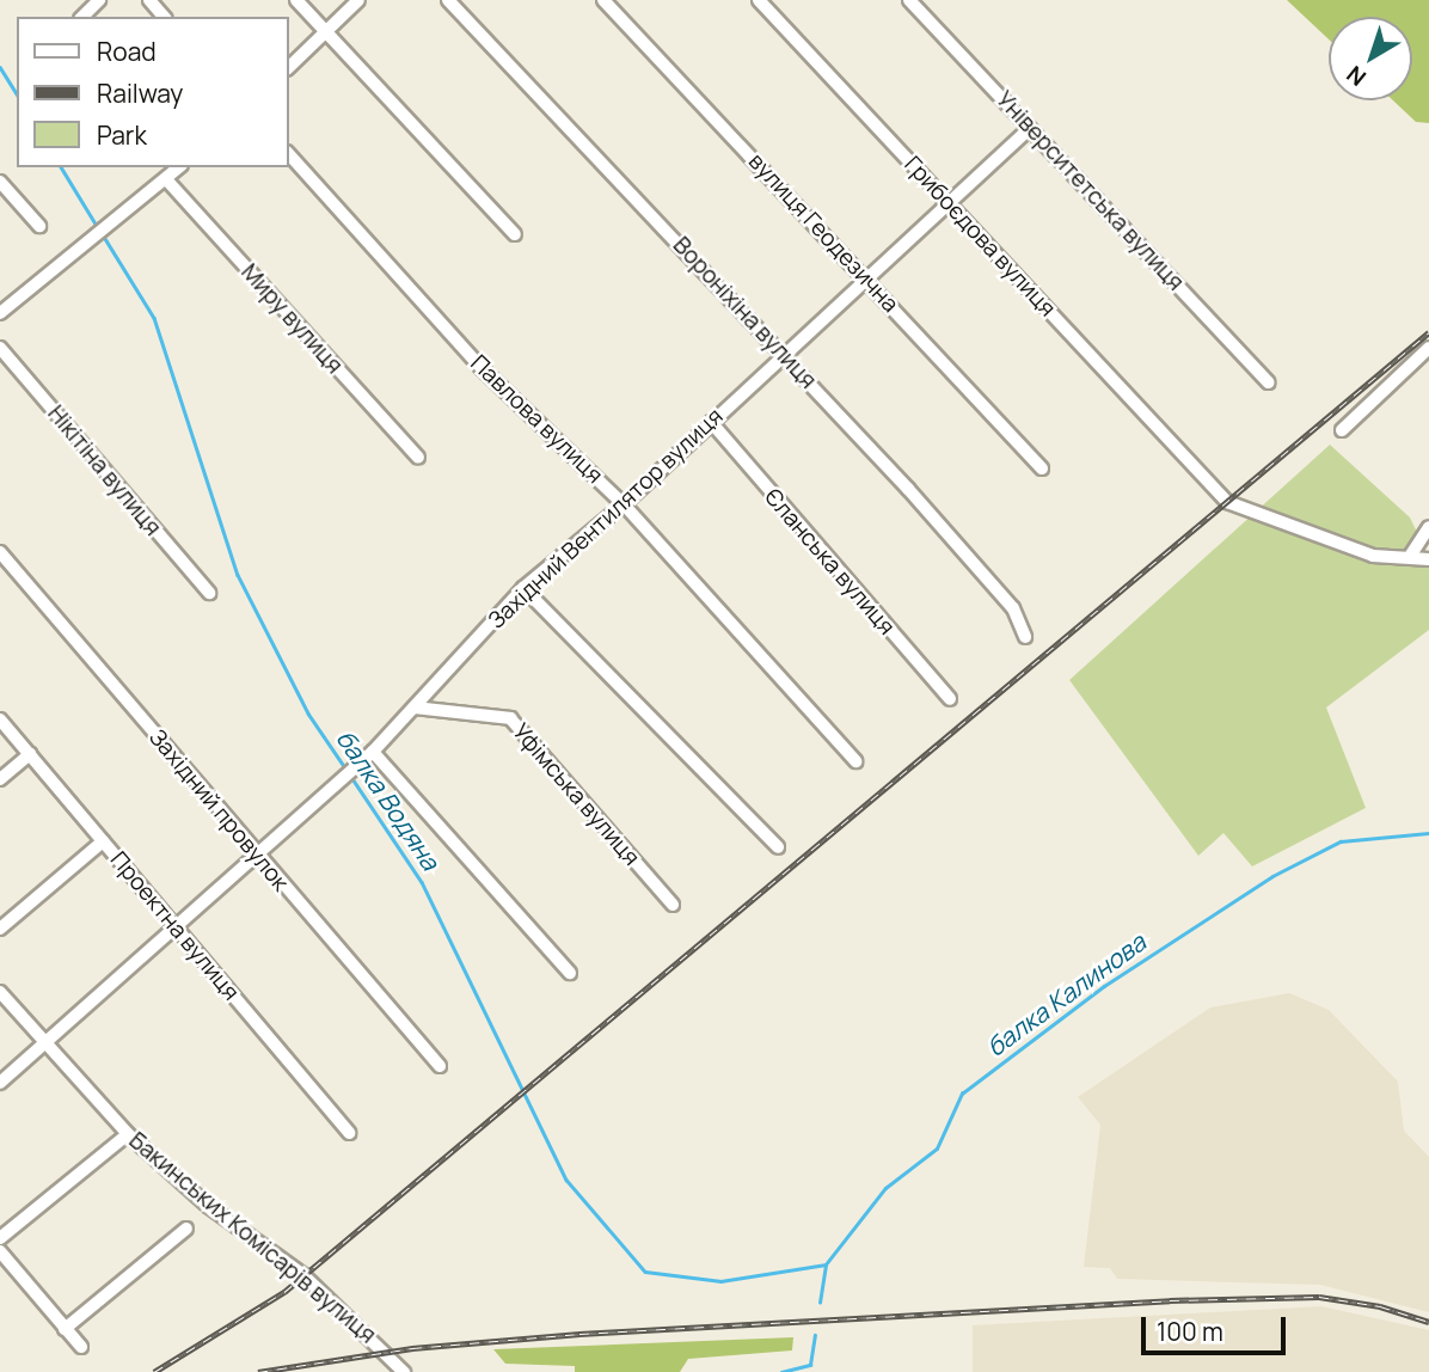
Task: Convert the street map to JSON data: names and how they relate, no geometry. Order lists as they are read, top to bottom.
{
  "streets": {
    "street": [
      "Університетська вулиця",
      "вулиця Геодезична",
      "Грибоєдова вулиця",
      "Вороніхіна вулиця",
      "Миру вулиця",
      "Павлова вулиця",
      "Нікітіна вулиця",
      "Західний Вентилятор вулиця",
      "Єланська вулиця",
      "Уфімська вулиця",
      "Західний провулок",
      "Проектна вулиця",
      "Бакинських Комісарів вулиця"
    ]
  },
  "crossings": [
    ["Університетська вулиця", "Західний Вентилятор вулиця"],
    ["вулиця Геодезична", "Західний Вентилятор вулиця"],
    ["Грибоєдова вулиця", "Західний Вентилятор вулиця"],
    ["Вороніхіна вулиця", "Західний Вентилятор вулиця"],
    ["Павлова вулиця", "Західний Вентилятор вулиця"],
    ["Західний Вентилятор вулиця", "Єланська вулиця"],
    ["Західний Вентилятор вулиця", "Уфімська вулиця"],
    ["Західний Вентилятор вулиця", "Західний провулок"],
    ["Західний Вентилятор вулиця", "Проектна вулиця"],
    ["Західний Вентилятор вулиця", "Бакинських Комісарів вулиця"]
  ],
  "water": ["балка Водяна", "балка Калинова"],
  "legend": ["Road", "Railway", "Park"],
  "scale_bar": "100 m",
  "north": "bottom left"
}
